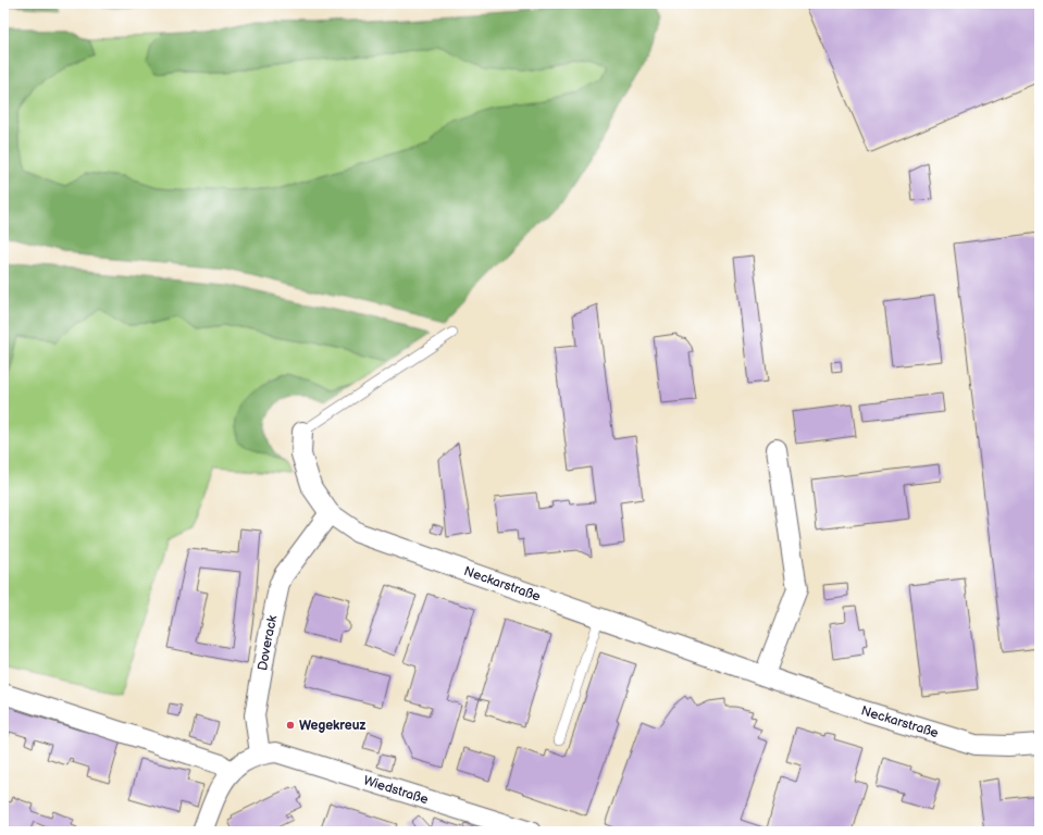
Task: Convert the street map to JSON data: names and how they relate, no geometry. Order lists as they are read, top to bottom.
{
  "streets": {
    "street": ["Neckarstraße", "Doverack", "Wiedstraße"]
  },
  "crossings": [
    ["Neckarstraße", "Doverack"],
    ["Doverack", "Wiedstraße"]
  ],
  "places": ["Wegekreuz"]
}
